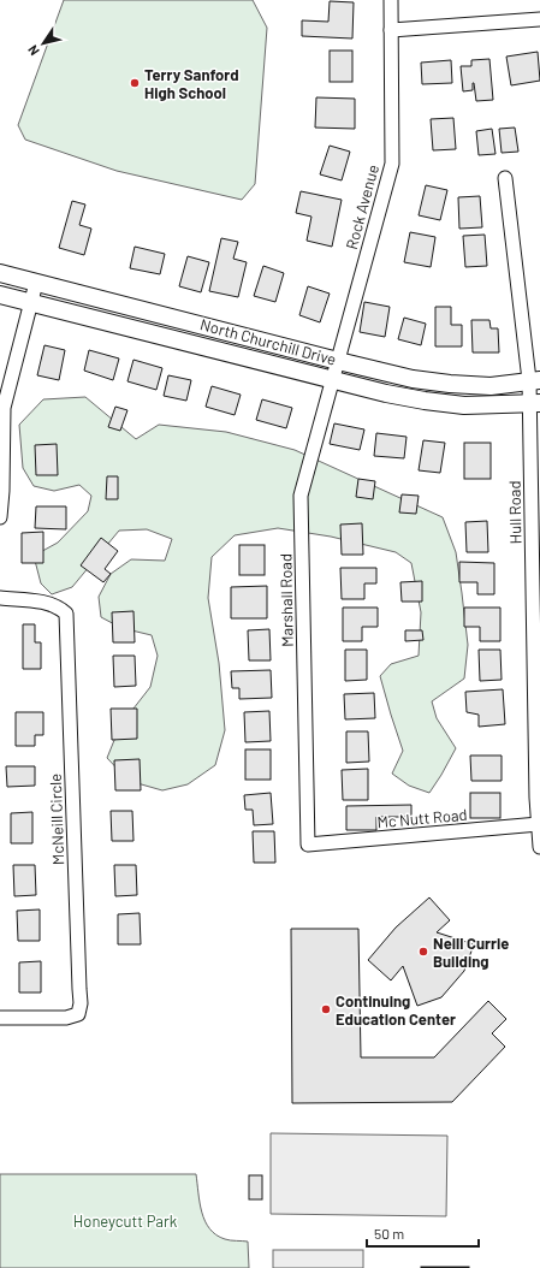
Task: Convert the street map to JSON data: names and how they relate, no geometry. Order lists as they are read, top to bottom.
{
  "streets": {
    "street": [
      "Rock Avenue",
      "North Churchill Drive",
      "Hull Road",
      "Marshall Road",
      "Mc Nutt Road",
      "McNeill Circle"
    ]
  },
  "crossings": [
    ["Rock Avenue", "North Churchill Drive"],
    ["Rock Avenue", "Marshall Road"],
    ["North Churchill Drive", "Hull Road"],
    ["North Churchill Drive", "Marshall Road"],
    ["Hull Road", "Mc Nutt Road"],
    ["Marshall Road", "Mc Nutt Road"]
  ],
  "parks": ["Honeycutt Park"],
  "places": ["Terry Sanford High School", "Neill Currie Building", "Continuing Education Center"],
  "scale_bar": "50 m",
  "north": "bottom left"
}
